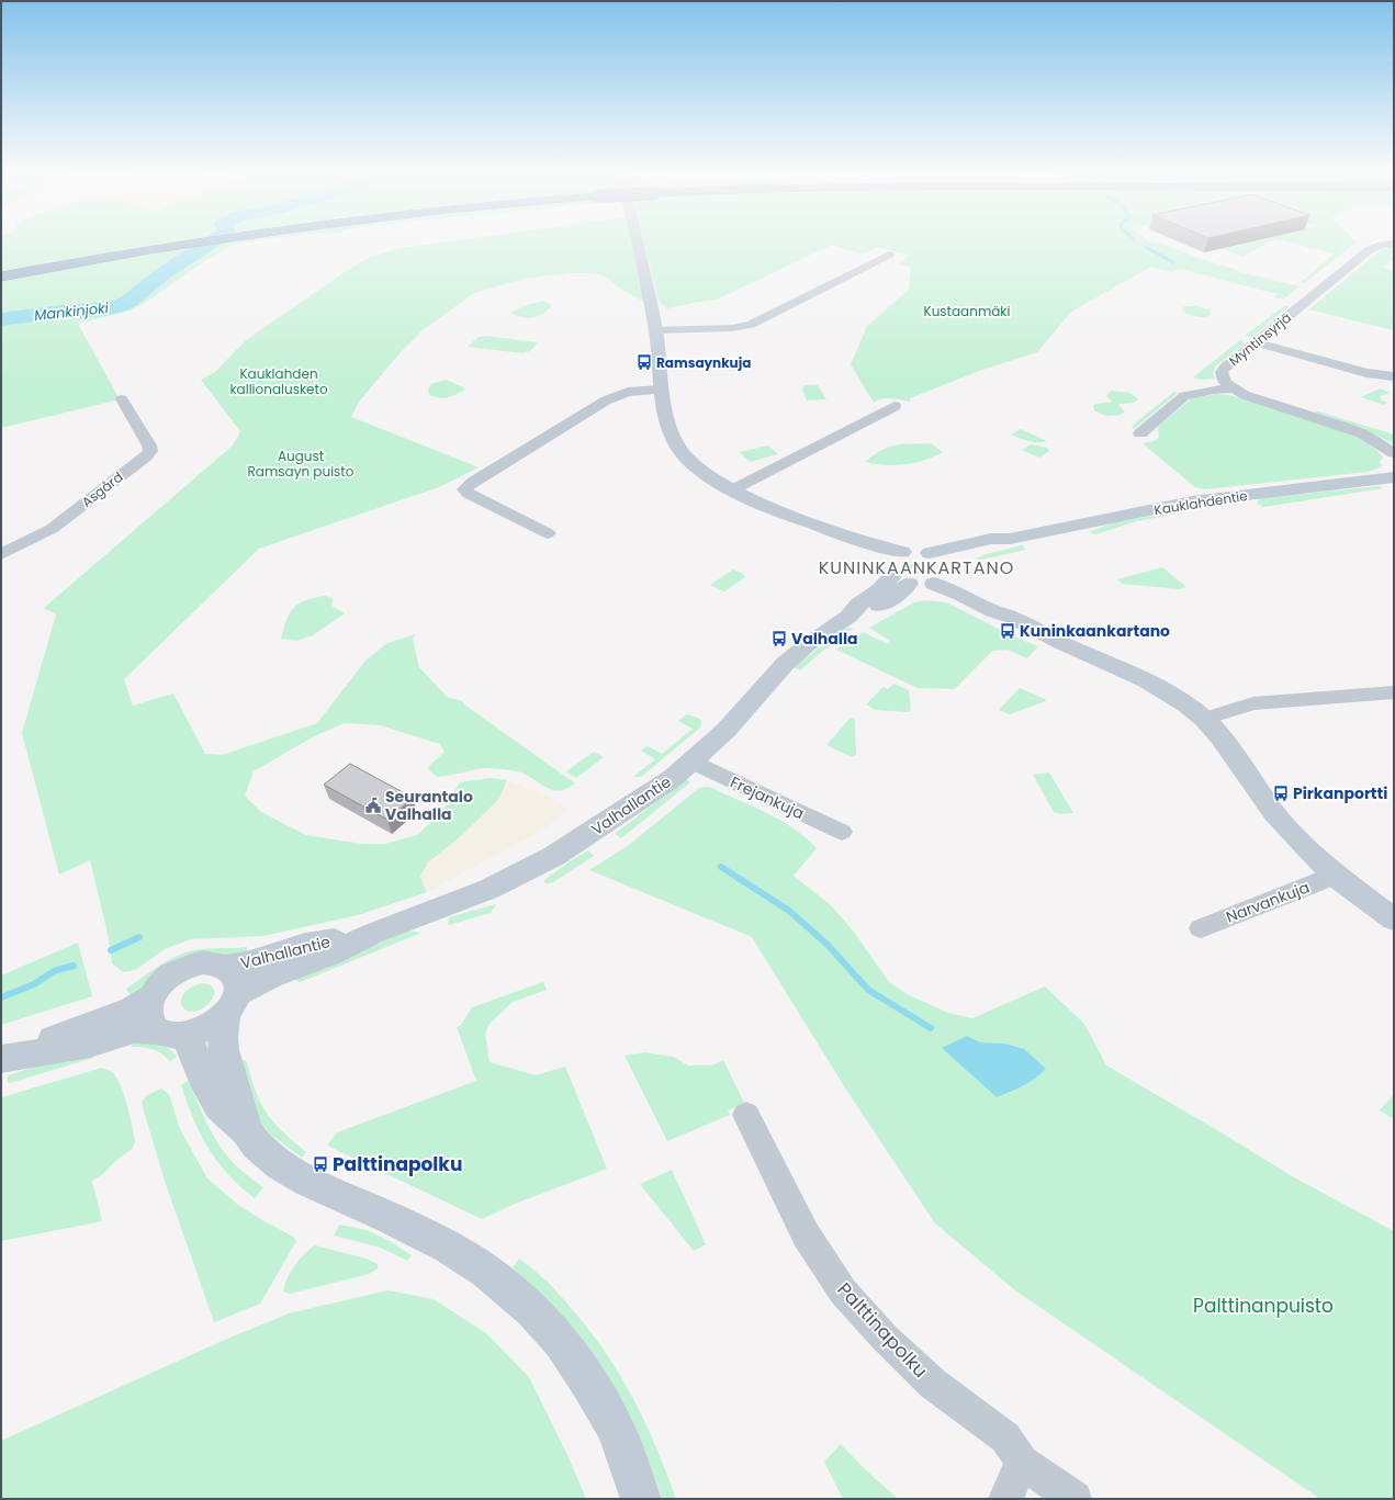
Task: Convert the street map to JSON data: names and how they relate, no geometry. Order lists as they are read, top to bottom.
{
  "streets": {
    "street": [
      "Myntinsyrjä",
      "Asgård",
      "Kauklahdentie",
      "Frejankuja",
      "Valhallantie",
      "Narvankuja",
      "Palttinapolku"
    ]
  },
  "crossings": [
    ["Kauklahdentie", "Valhallantie"],
    ["Frejankuja", "Valhallantie"]
  ],
  "districts": ["KUNINKAANKARTANO"],
  "water": ["Mankinjoki"],
  "parks": [
    "Kustaanmäki",
    "Kauklahden kallionalusketo",
    "August Ramsayn puisto",
    "Palttinanpuisto"
  ],
  "places": {
    "bus stop": [
      "Ramsaynkuja",
      "Kuninkaankartano",
      "Valhalla",
      "Pirkanportti",
      "Palttinapolku"
    ],
    "public building": ["Seurantalo Valhalla"]
  }
}
